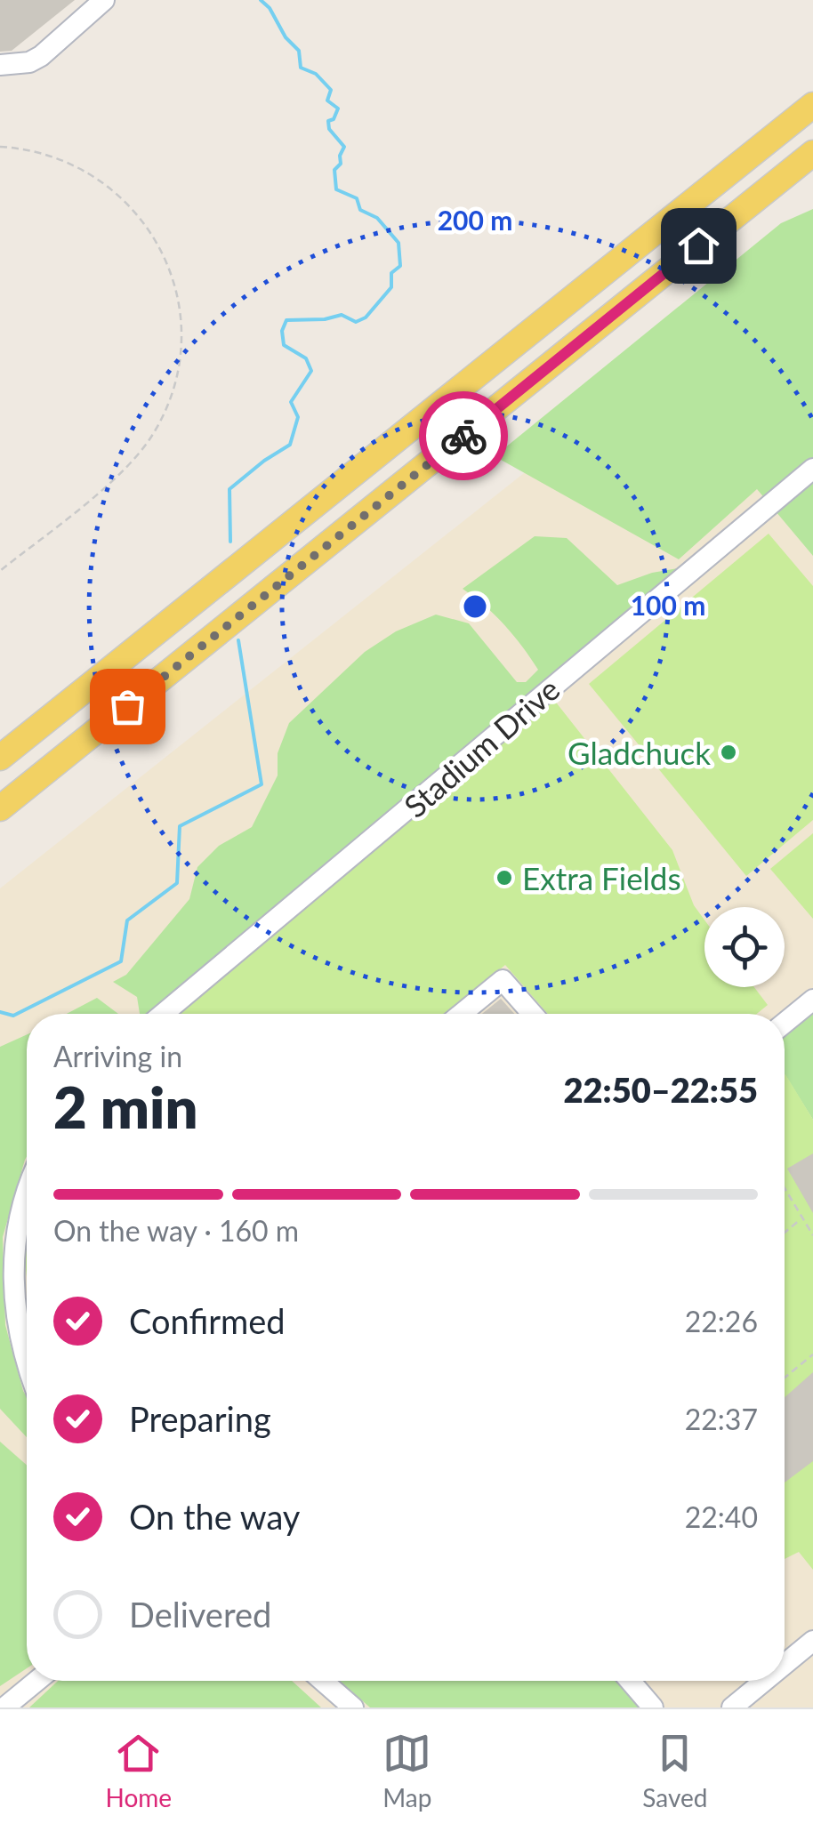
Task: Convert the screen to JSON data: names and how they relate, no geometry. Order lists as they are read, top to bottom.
{
  "streets": {
    "street": ["Stadium Drive"]
  },
  "places": ["Gladchuck", "Extra Fields"],
  "page": {
    "heading": ["2 min", "Arriving in", "22:50–22:55"],
    "bar": "On the way · 160 m",
    "list": [
      ["Confirmed", "22:26"],
      ["Preparing", "22:37"],
      ["On the way", "22:40"],
      "Delivered"
    ],
    "tabs": ["Home", "Map", "Saved"]
  },
  "rings": ["200 m", "100 m"]
}
